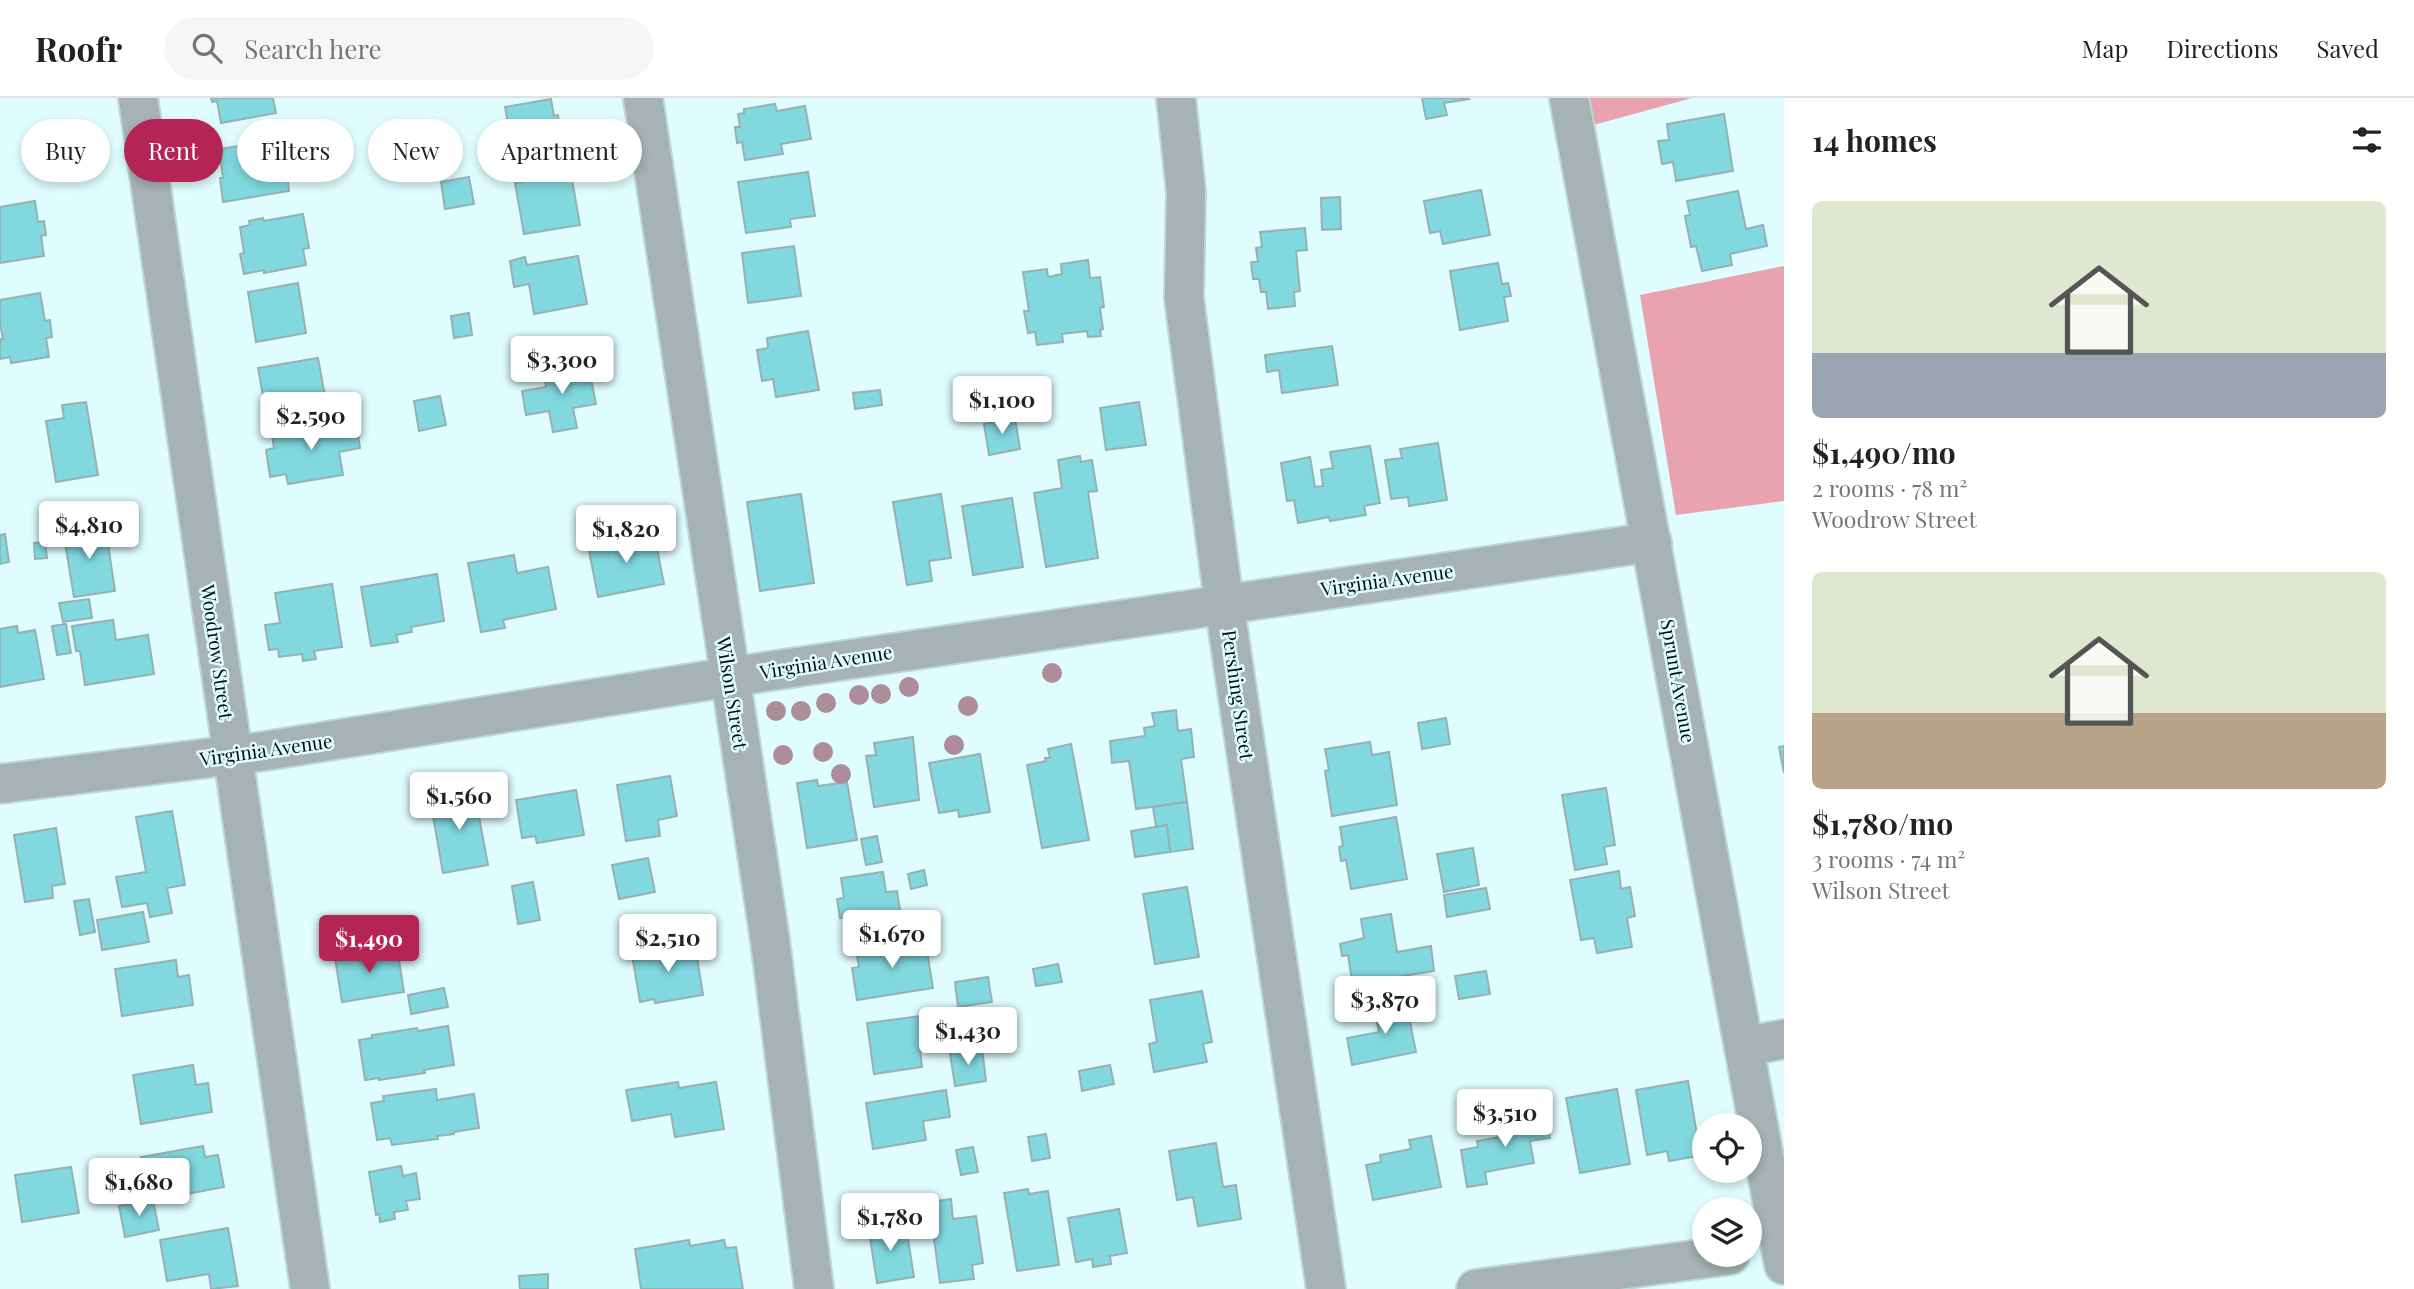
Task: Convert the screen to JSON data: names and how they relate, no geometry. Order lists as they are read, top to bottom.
{
  "streets": {
    "street": [
      "Virginia Avenue",
      "Woodrow Street",
      "Sprunt Avenue",
      "Wilson Street",
      "Pershing Street"
    ]
  },
  "crossings": [
    ["Virginia Avenue", "Woodrow Street"],
    ["Virginia Avenue", "Sprunt Avenue"],
    ["Virginia Avenue", "Wilson Street"],
    ["Virginia Avenue", "Pershing Street"]
  ],
  "page": {
    "header": "Roofr",
    "search": "Search here",
    "nav": ["Map", "Directions", "Saved"],
    "heading": "14 homes",
    "chip": [
      "Buy",
      "Rent",
      "Filters",
      "New",
      "Apartment"
    ],
    "list": [
      {
        "name": "$1,490/mo",
        "note": "2 rooms · 78 m² · Woodrow Street"
      },
      {
        "name": "$1,780/mo",
        "note": "3 rooms · 74 m² · Wilson Street"
      }
    ],
    "price": [
      "$3,300",
      "$1,100",
      "$2,590",
      "$4,810",
      "$1,820",
      "$1,560",
      "$1,670",
      "$2,510",
      "$1,490",
      "$3,870",
      "$1,430",
      "$3,510",
      "$1,680",
      "$1,780"
    ]
  }
}
